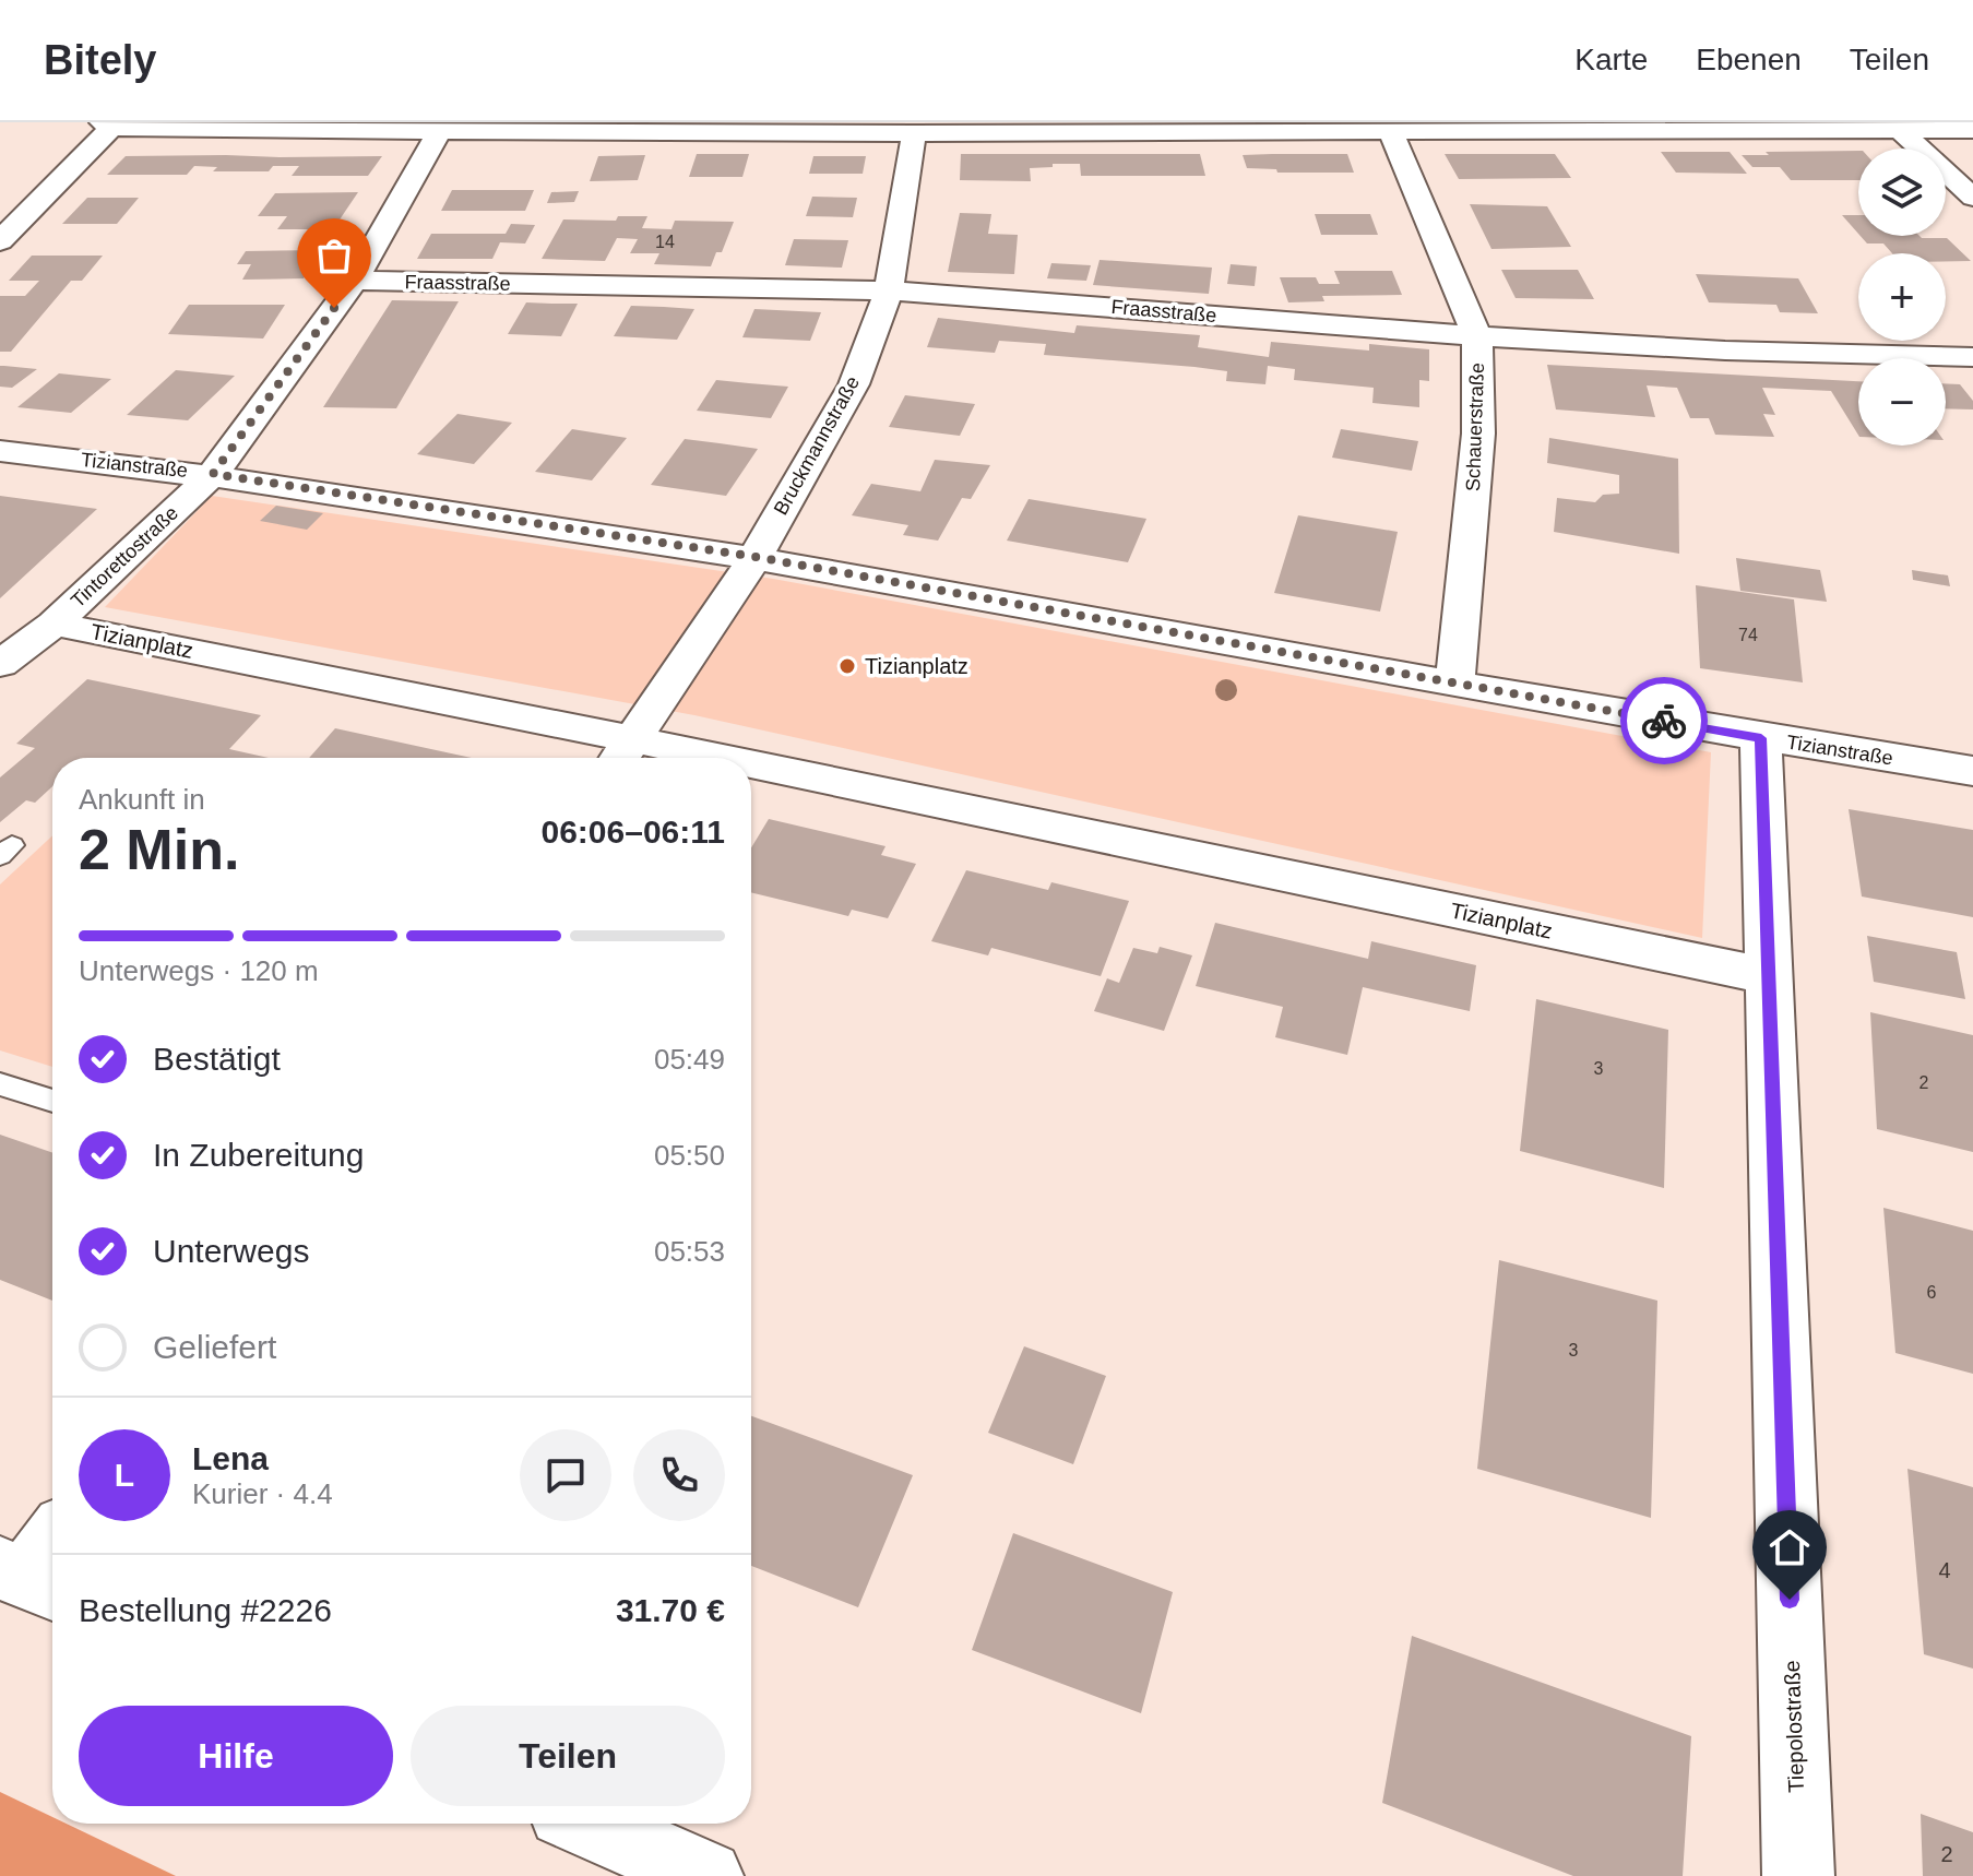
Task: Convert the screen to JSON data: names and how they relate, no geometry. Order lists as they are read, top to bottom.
{
  "streets": {
    "street": [
      "Fraasstraße",
      "Schauerstraße",
      "Bruckmannstraße",
      "Tizianstraße",
      "Tintorettostraße",
      "Tizianplatz",
      "Tiepolostraße"
    ]
  },
  "crossings": [
    ["Fraasstraße", "Schauerstraße"],
    ["Fraasstraße", "Bruckmannstraße"],
    ["Fraasstraße", "Tintorettostraße"],
    ["Schauerstraße", "Tizianstraße"],
    ["Bruckmannstraße", "Tizianstraße"],
    ["Bruckmannstraße", "Tizianplatz"],
    ["Tizianstraße", "Tintorettostraße"],
    ["Tizianstraße", "Tiepolostraße"],
    ["Tintorettostraße", "Tizianplatz"],
    ["Tizianplatz", "Tiepolostraße"]
  ],
  "places": ["Tizianplatz"],
  "house_numbers": [
    "14",
    "74",
    "3",
    "2",
    "6",
    "3",
    "4",
    "2"
  ],
  "page": {
    "header": "Bitely",
    "nav": ["Karte", "Ebenen", "Teilen"],
    "map_buttons": ["+", "−"],
    "heading": ["2 Min.", "Ankunft in", "06:06–06:11"],
    "panel": [
      "Lena",
      "Kurier · 4.4",
      "Bestellung #2226",
      "31.70 €"
    ],
    "bar": "Unterwegs · 120 m",
    "list": [
      ["Bestätigt", "05:49"],
      ["In Zubereitung", "05:50"],
      ["Unterwegs", "05:53"],
      "Geliefert"
    ],
    "round": "L",
    "buttons": ["Hilfe", "Teilen"]
  }
}
